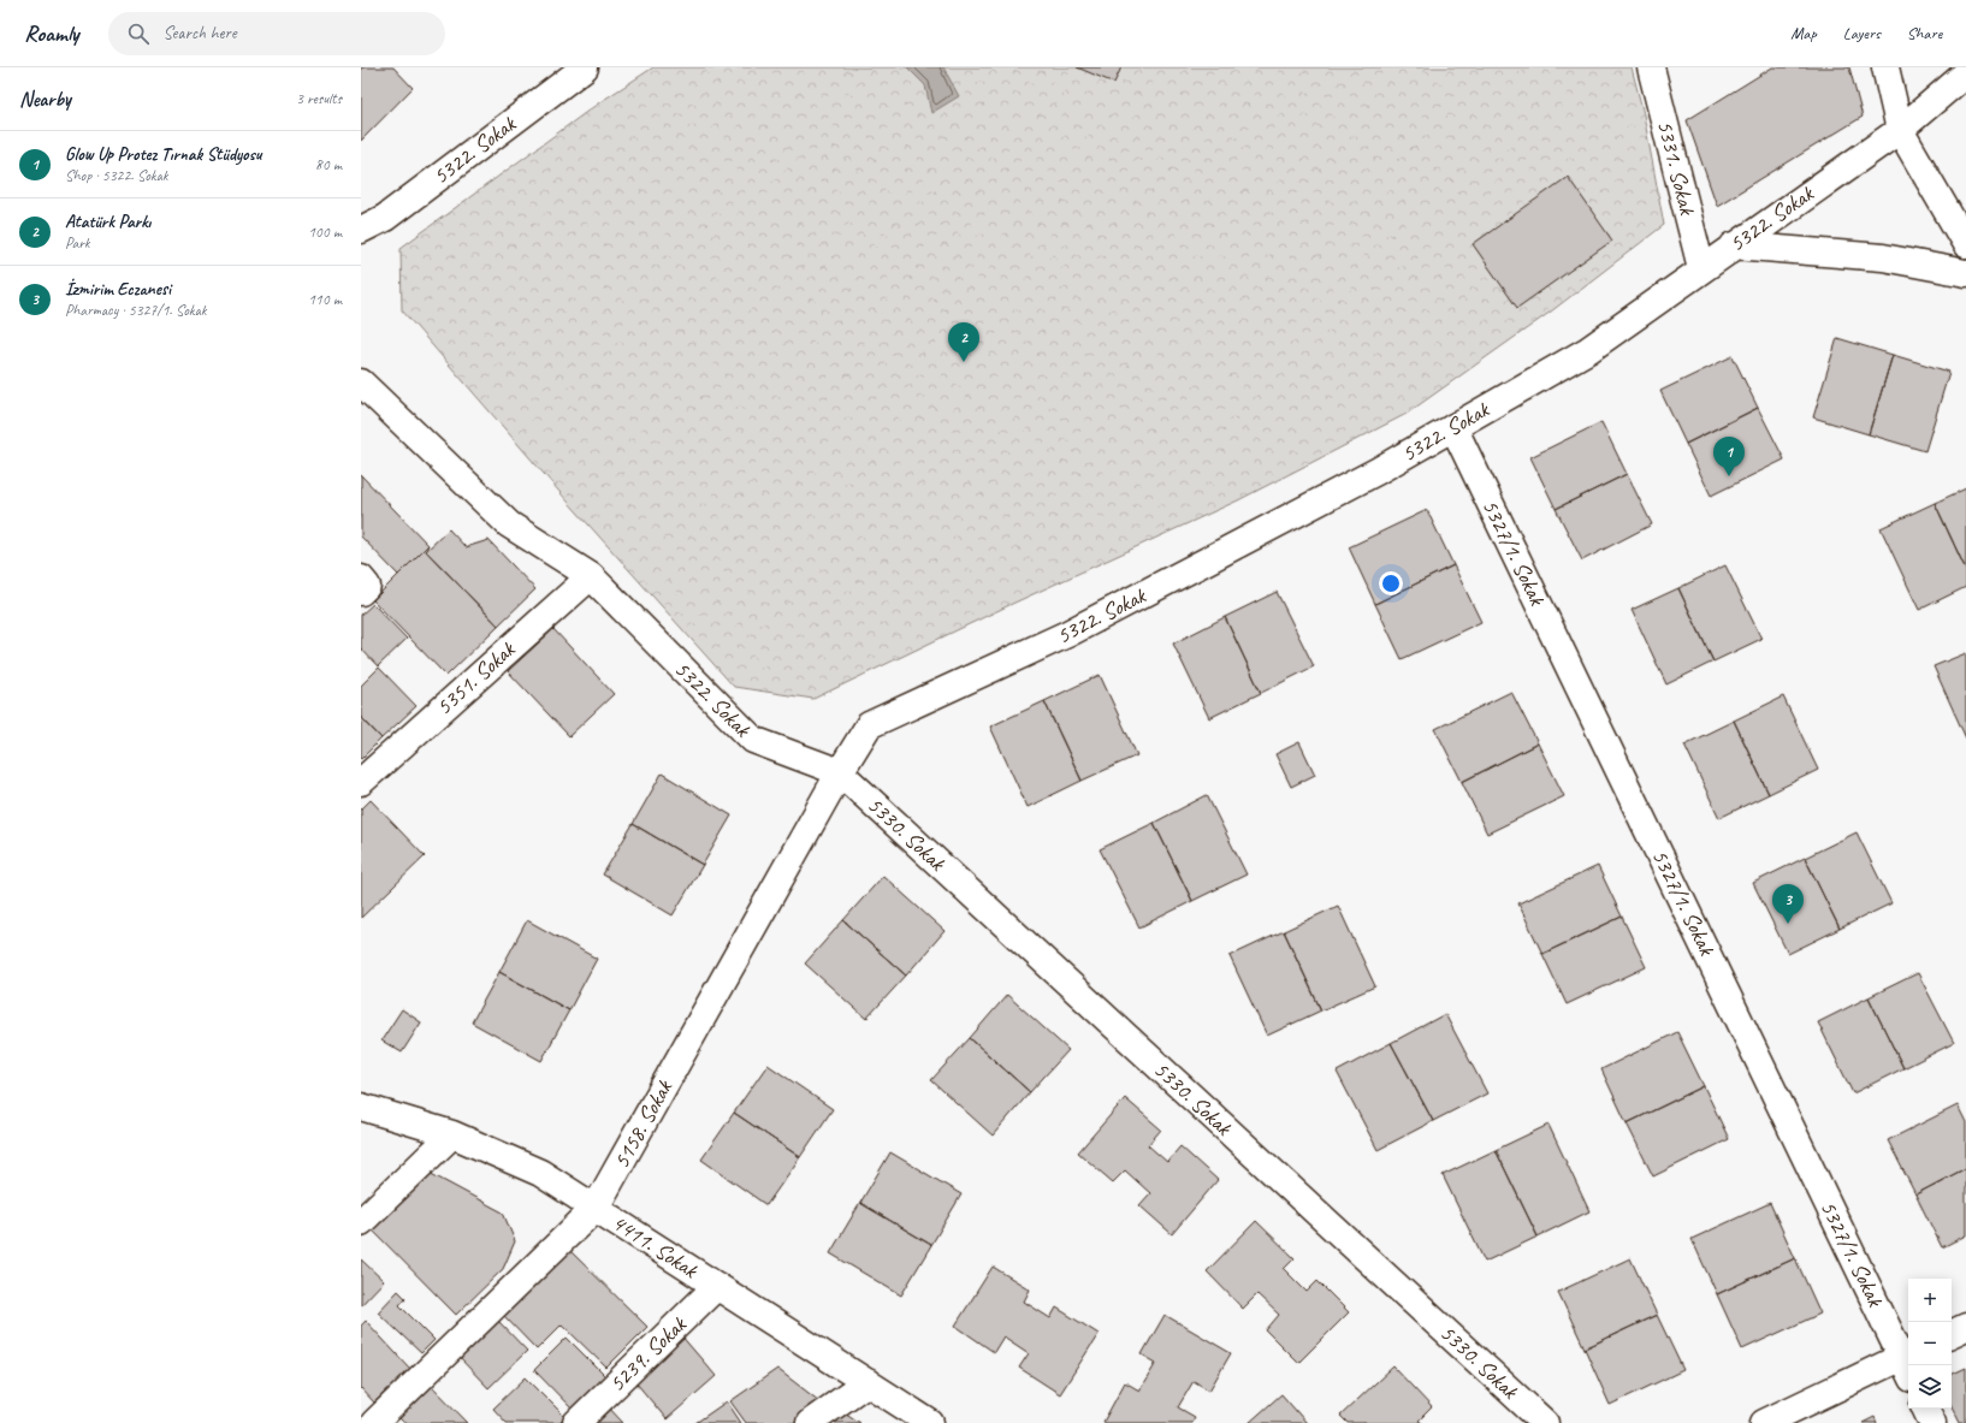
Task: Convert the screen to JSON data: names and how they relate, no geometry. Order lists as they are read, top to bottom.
{
  "streets": {
    "street": [
      "5322. Sokak",
      "5331. Sokak",
      "5327/1. Sokak",
      "5351. Sokak",
      "5330. Sokak",
      "5158. Sokak",
      "4411. Sokak",
      "5239. Sokak"
    ]
  },
  "crossings": [
    ["5322. Sokak", "5331. Sokak"],
    ["5322. Sokak", "5327/1. Sokak"],
    ["5322. Sokak", "5351. Sokak"],
    ["5322. Sokak", "5330. Sokak"],
    ["5322. Sokak", "5158. Sokak"],
    ["5330. Sokak", "5158. Sokak"],
    ["5158. Sokak", "4411. Sokak"],
    ["4411. Sokak", "5239. Sokak"]
  ],
  "page": {
    "header": "Roamly",
    "search": "Search here",
    "nav": ["Map", "Layers", "Share"],
    "heading": ["Nearby", "3 results"],
    "list": [
      {
        "mark": "1",
        "name": "Glow Up Protez Tırnak Stüdyosu",
        "note": "Shop · 5322. Sokak",
        "value": "80 m"
      },
      {
        "mark": "2",
        "name": "Atatürk Parkı",
        "note": "Park",
        "value": "100 m"
      },
      {
        "mark": "3",
        "name": "İzmirim Eczanesi",
        "note": "Pharmacy · 5327/1. Sokak",
        "value": "110 m"
      }
    ],
    "pins": ["2", "1", "3"],
    "map_buttons": ["+", "−"]
  }
}
